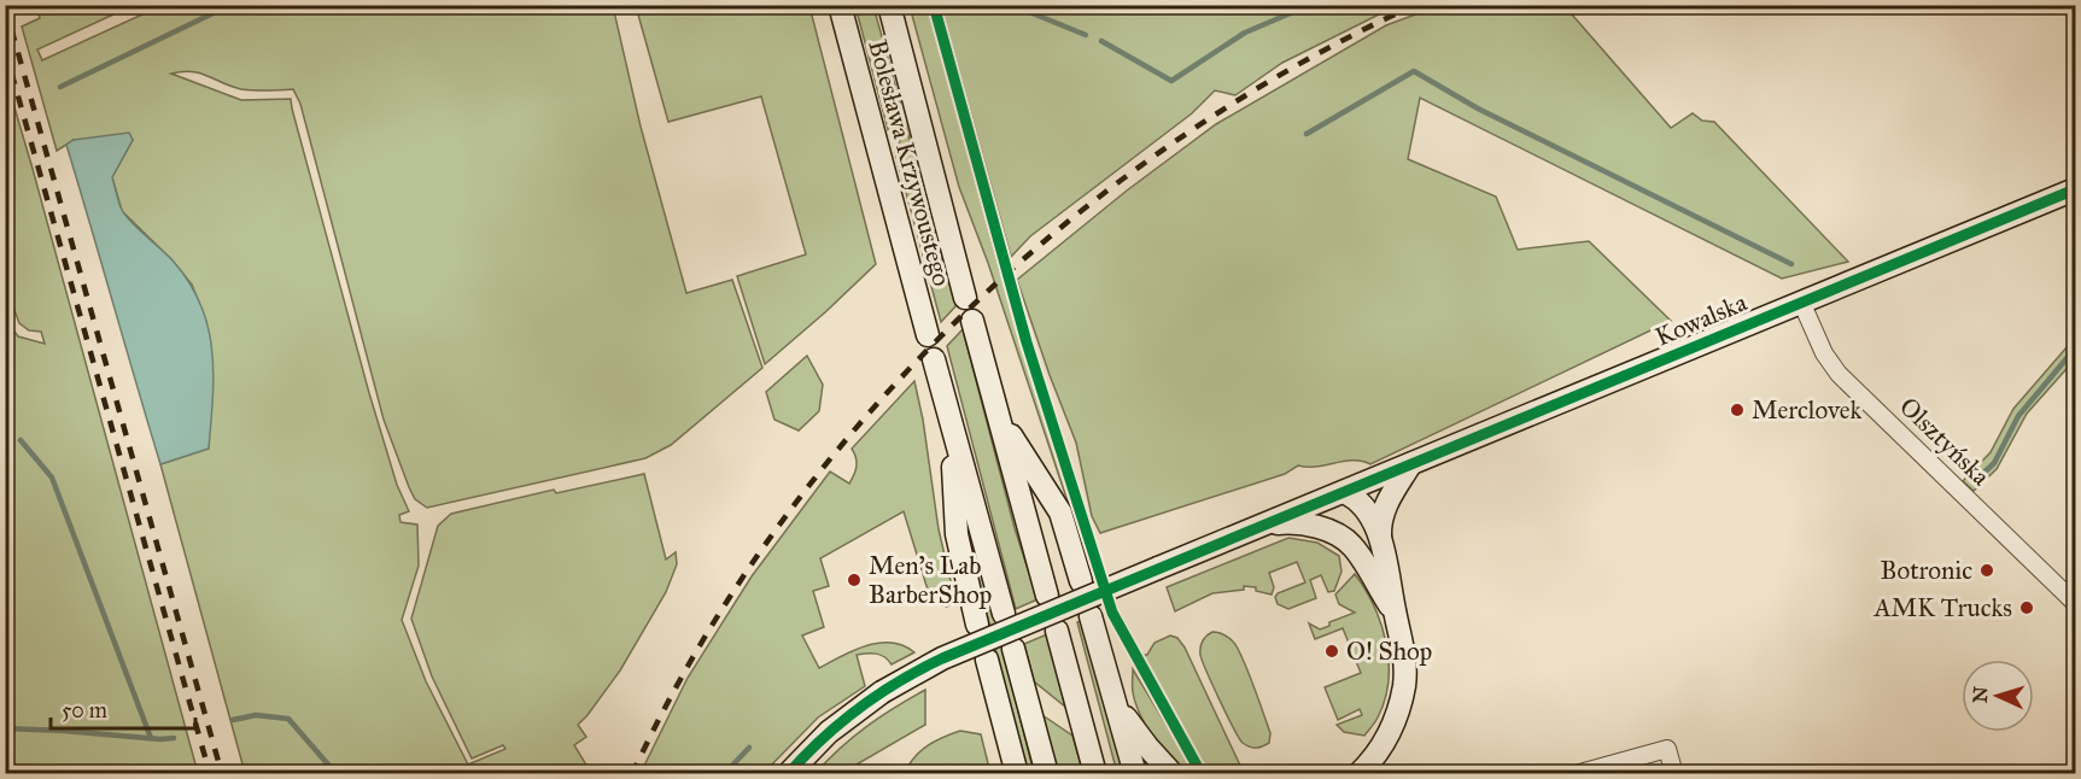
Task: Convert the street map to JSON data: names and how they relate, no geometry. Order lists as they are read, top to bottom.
{
  "streets": {
    "main road": ["Bolesława Krzywoustego", "Kowalska"],
    "street": ["Olsztyńska"]
  },
  "crossings": [
    ["Kowalska", "Olsztyńska"]
  ],
  "places": [
    "Merclovek",
    "Botronic",
    "Men's Lab BarberShop",
    "AMK Trucks",
    "O! Shop"
  ],
  "scale_bar": "50 m",
  "north": "left"
}
